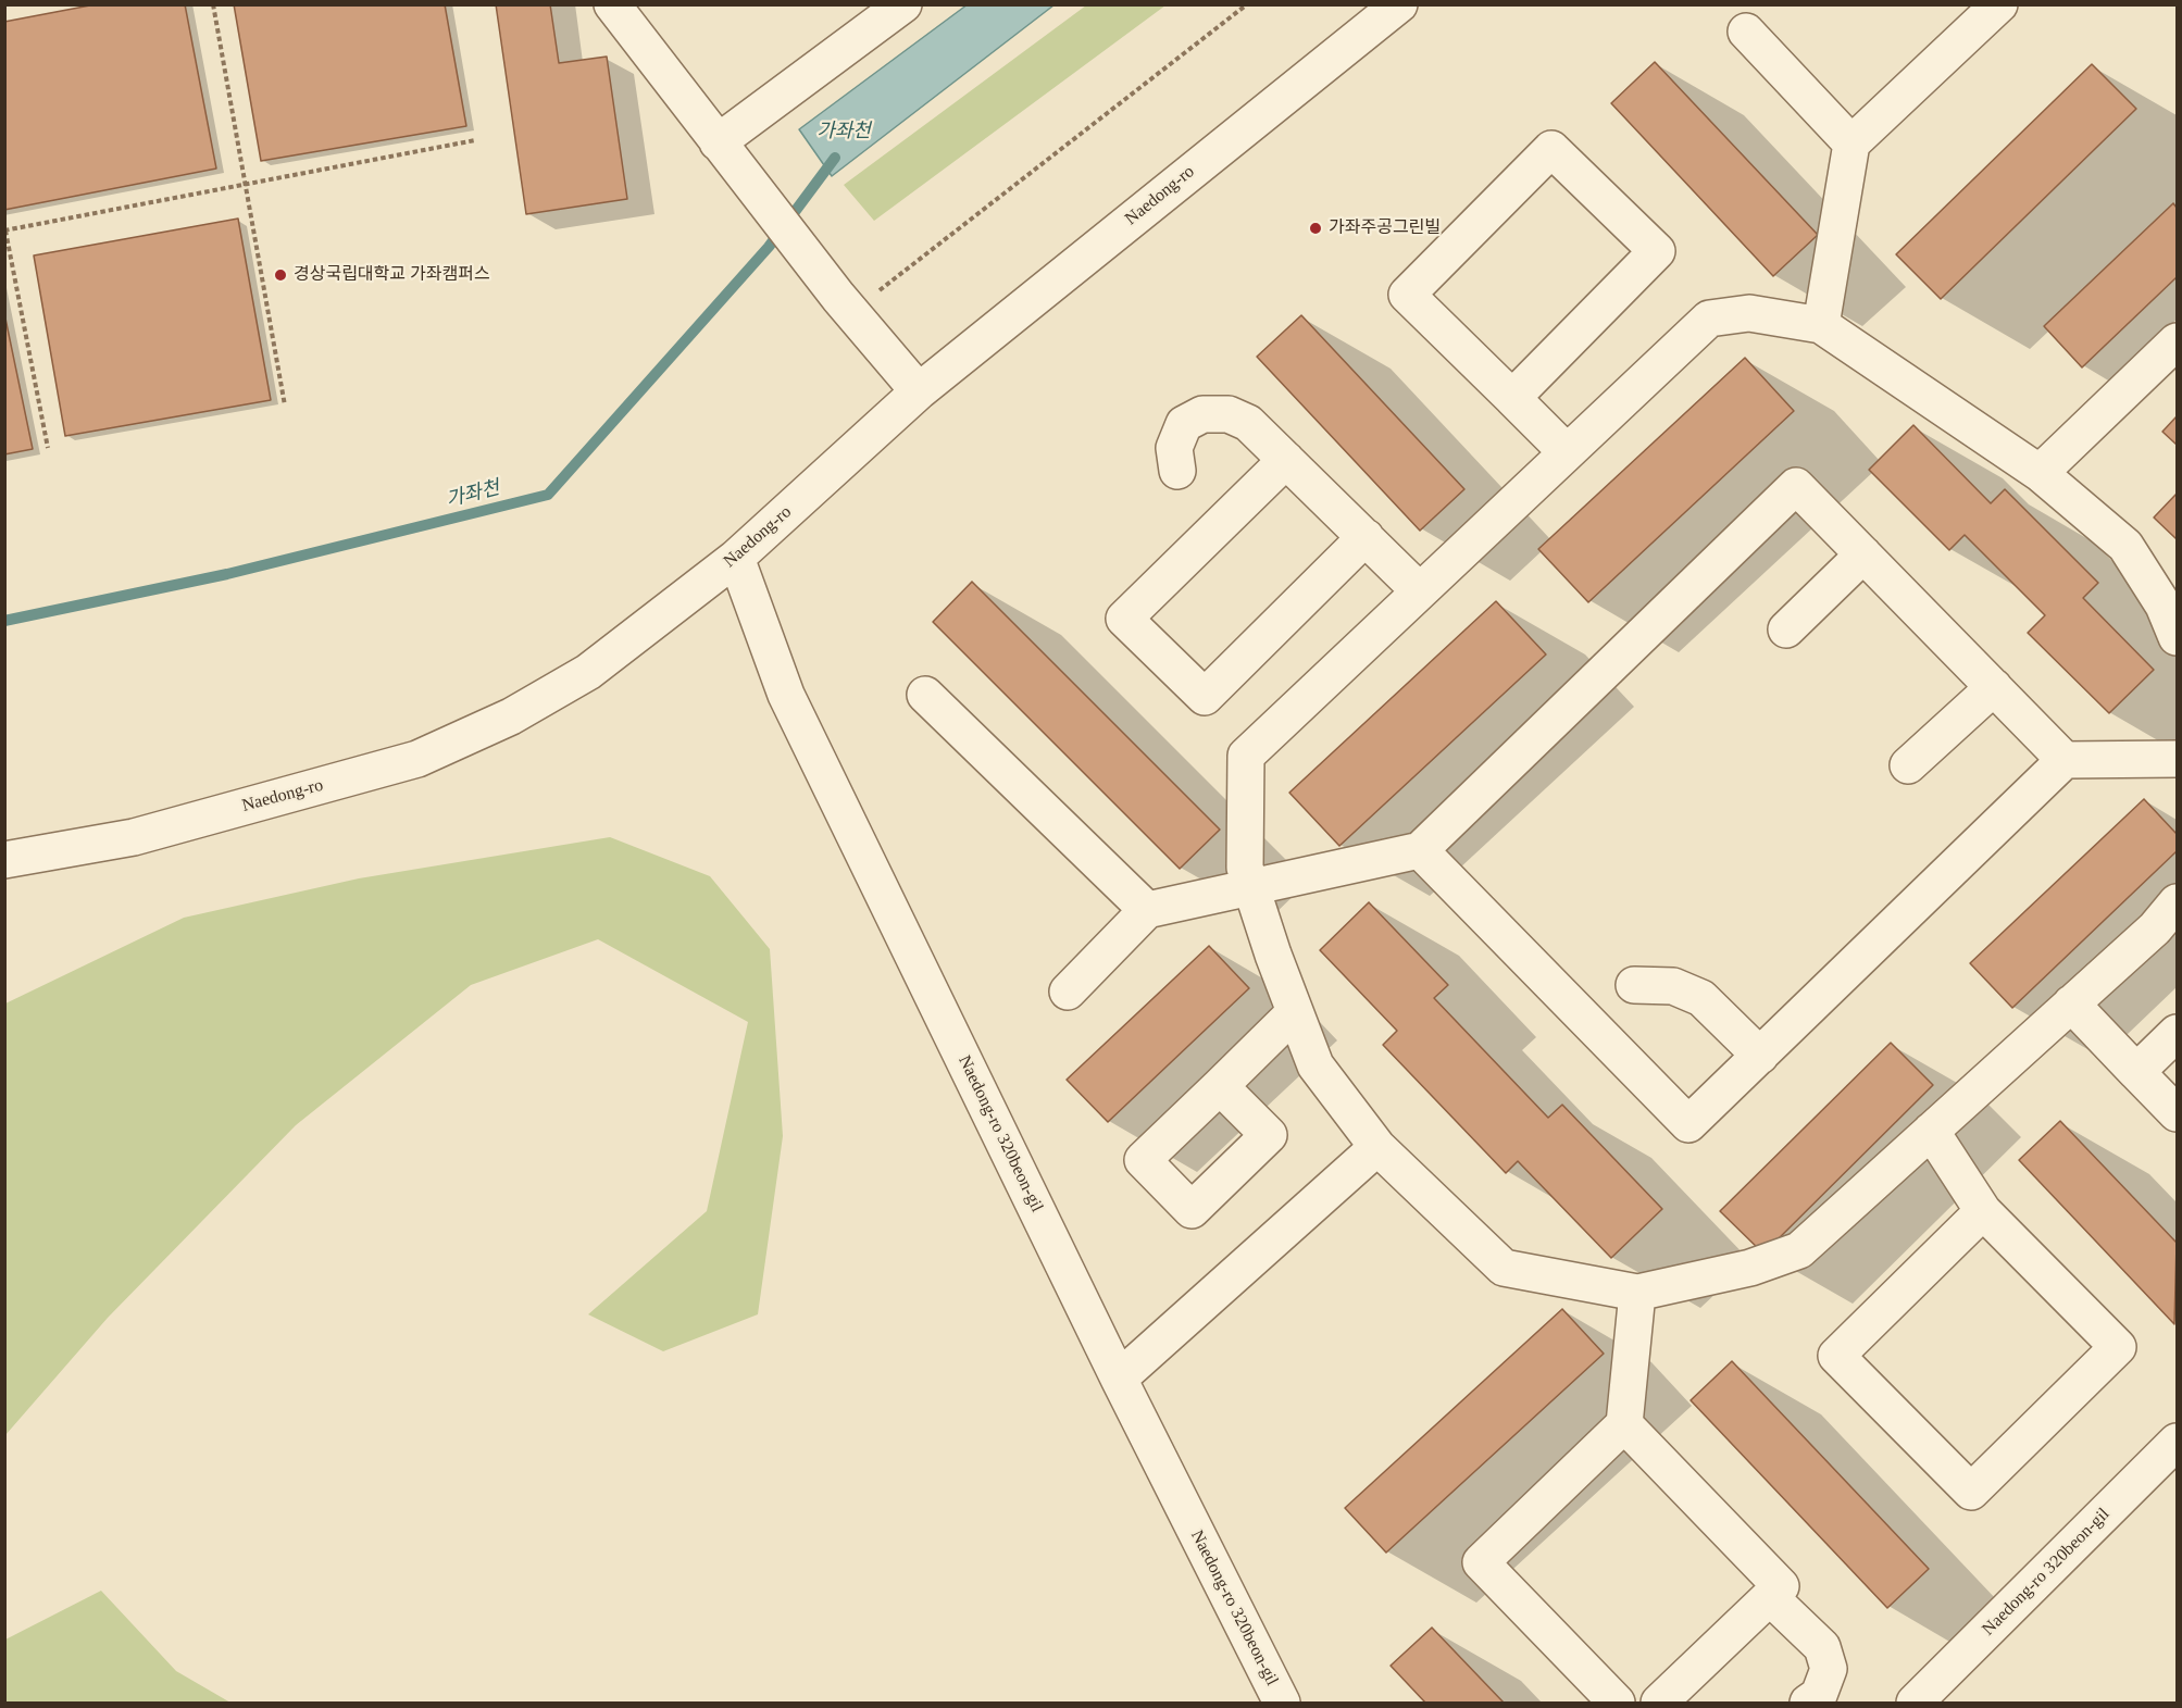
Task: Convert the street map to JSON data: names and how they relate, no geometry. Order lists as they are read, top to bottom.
{
  "streets": {
    "street": ["Naedong-ro", "Naedong-ro 320beon-gil"]
  },
  "crossings": [
    ["Naedong-ro", "Naedong-ro 320beon-gil"]
  ],
  "water": ["가좌천"],
  "places": ["가좌주공그린빌", "경상국립대학교 가좌캠퍼스"]
}
